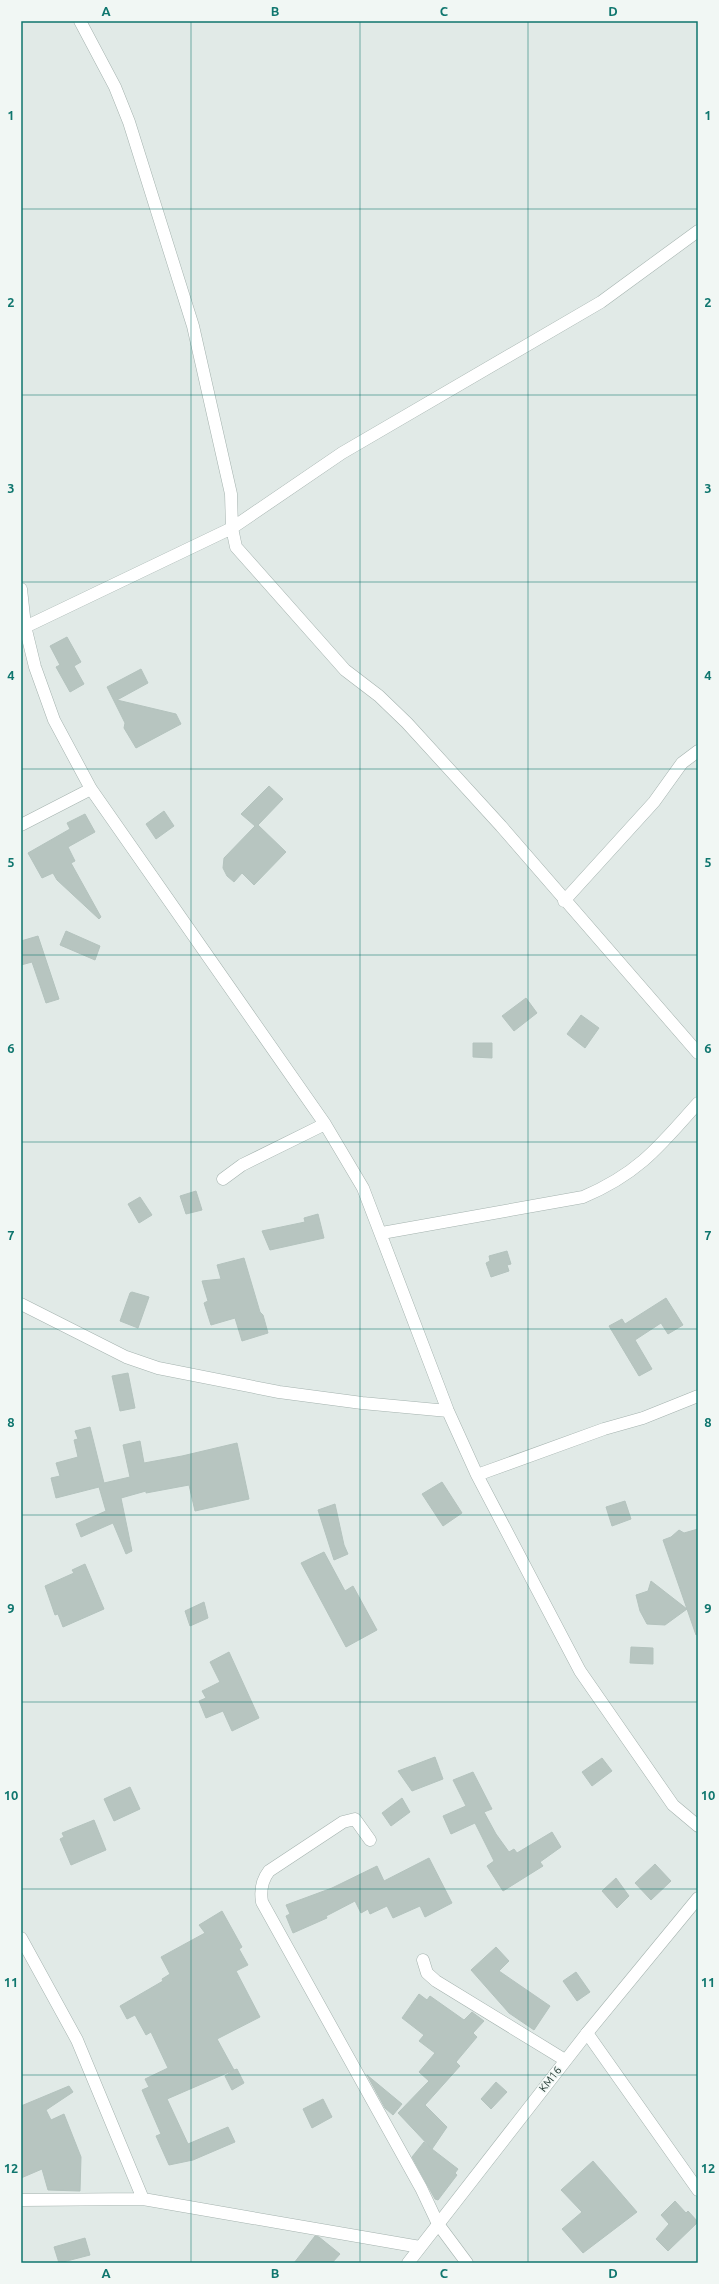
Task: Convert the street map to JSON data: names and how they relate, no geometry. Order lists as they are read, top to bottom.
{
  "streets": {
    "street": ["KM16"]
  },
  "grid": {
    "columns": [
      "A",
      "B",
      "C",
      "D"
    ],
    "rows": [
      "1",
      "2",
      "3",
      "4",
      "5",
      "6",
      "7",
      "8",
      "9",
      "10",
      "11",
      "12"
    ]
  }
}
